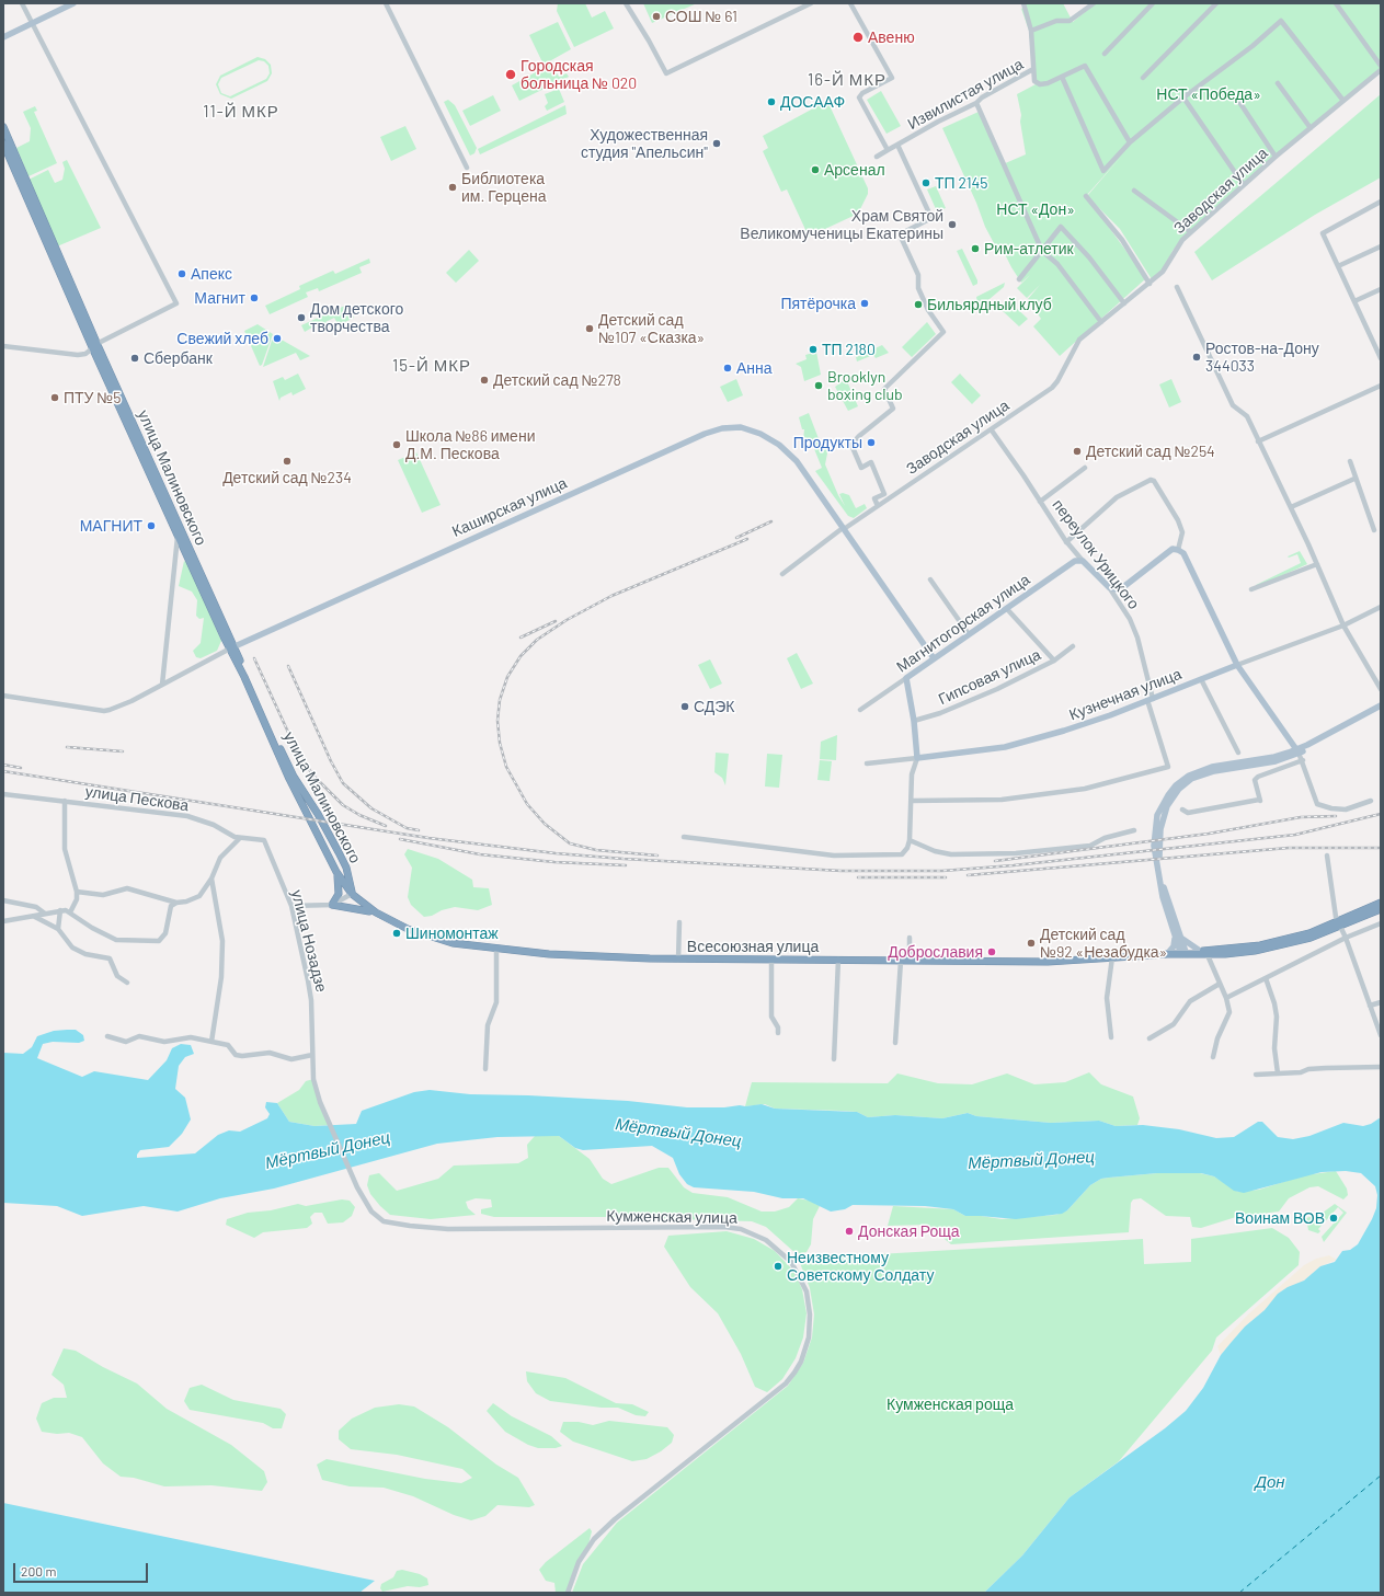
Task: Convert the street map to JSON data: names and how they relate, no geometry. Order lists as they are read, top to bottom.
{
  "streets": {
    "highway": ["улица Малиновского", "Всесоюзная улица"],
    "main road": [
      "Каширская улица",
      "переулок Урицкого",
      "Магнитогорская улица",
      "Кузнечная улица"
    ],
    "street": [
      "Извилистая улица",
      "Заводская улица",
      "Гипсовая улица",
      "улица Пескова",
      "улица Нозадзе",
      "Кумженская улица"
    ]
  },
  "crossings": [
    ["Извилистая улица", "Заводская улица"],
    ["Заводская улица", "Каширская улица"],
    ["Заводская улица", "переулок Урицкого"],
    ["улица Малиновского", "Каширская улица"],
    ["улица Малиновского", "Всесоюзная улица"],
    ["Каширская улица", "Магнитогорская улица"],
    ["переулок Урицкого", "Магнитогорская улица"],
    ["переулок Урицкого", "Кузнечная улица"],
    ["улица Пескова", "улица Нозадзе"],
    ["улица Нозадзе", "Кумженская улица"]
  ],
  "districts": ["16-Й МКР", "11-Й МКР", "15-Й МКР"],
  "water": ["Мёртвый Донец", "Дон"],
  "parks": ["НСТ «Победа»", "НСТ «Дон»", "Кумженская роща"],
  "places": [
    "СОШ № 61",
    "Авеню",
    "Городская больница № 020",
    "ДОСААФ",
    "Художественная студия \"Апельсин\"",
    "Арсенал",
    "ТП 2145",
    "Библиотека им. Герцена",
    "Храм Святой Великомученицы Екатерины",
    "Рим-атлетик",
    "Апекс",
    "Магнит",
    "Пятёрочка",
    "Бильярдный клуб",
    "Дом детского творчества",
    "Детский сад №107 «Сказка»",
    "Свежий хлеб",
    "ТП 2180",
    "Ростов-на-Дону 344033",
    "Сбербанк",
    "Анна",
    "Детский сад №278",
    "Brooklyn boxing club",
    "ПТУ №5",
    "Продукты",
    "Школа №86 имени Д.М. Пескова",
    "Детский сад №254",
    "Детский сад №234",
    "МАГНИТ",
    "СДЭК",
    "Шиномонтаж",
    "Детский сад №92 «Незабудка»",
    "Доброславия",
    "Воинам ВОВ",
    "Донская Роща",
    "Неизвестному Советскому Солдату"
  ],
  "scale_bar": "200 m"
}
